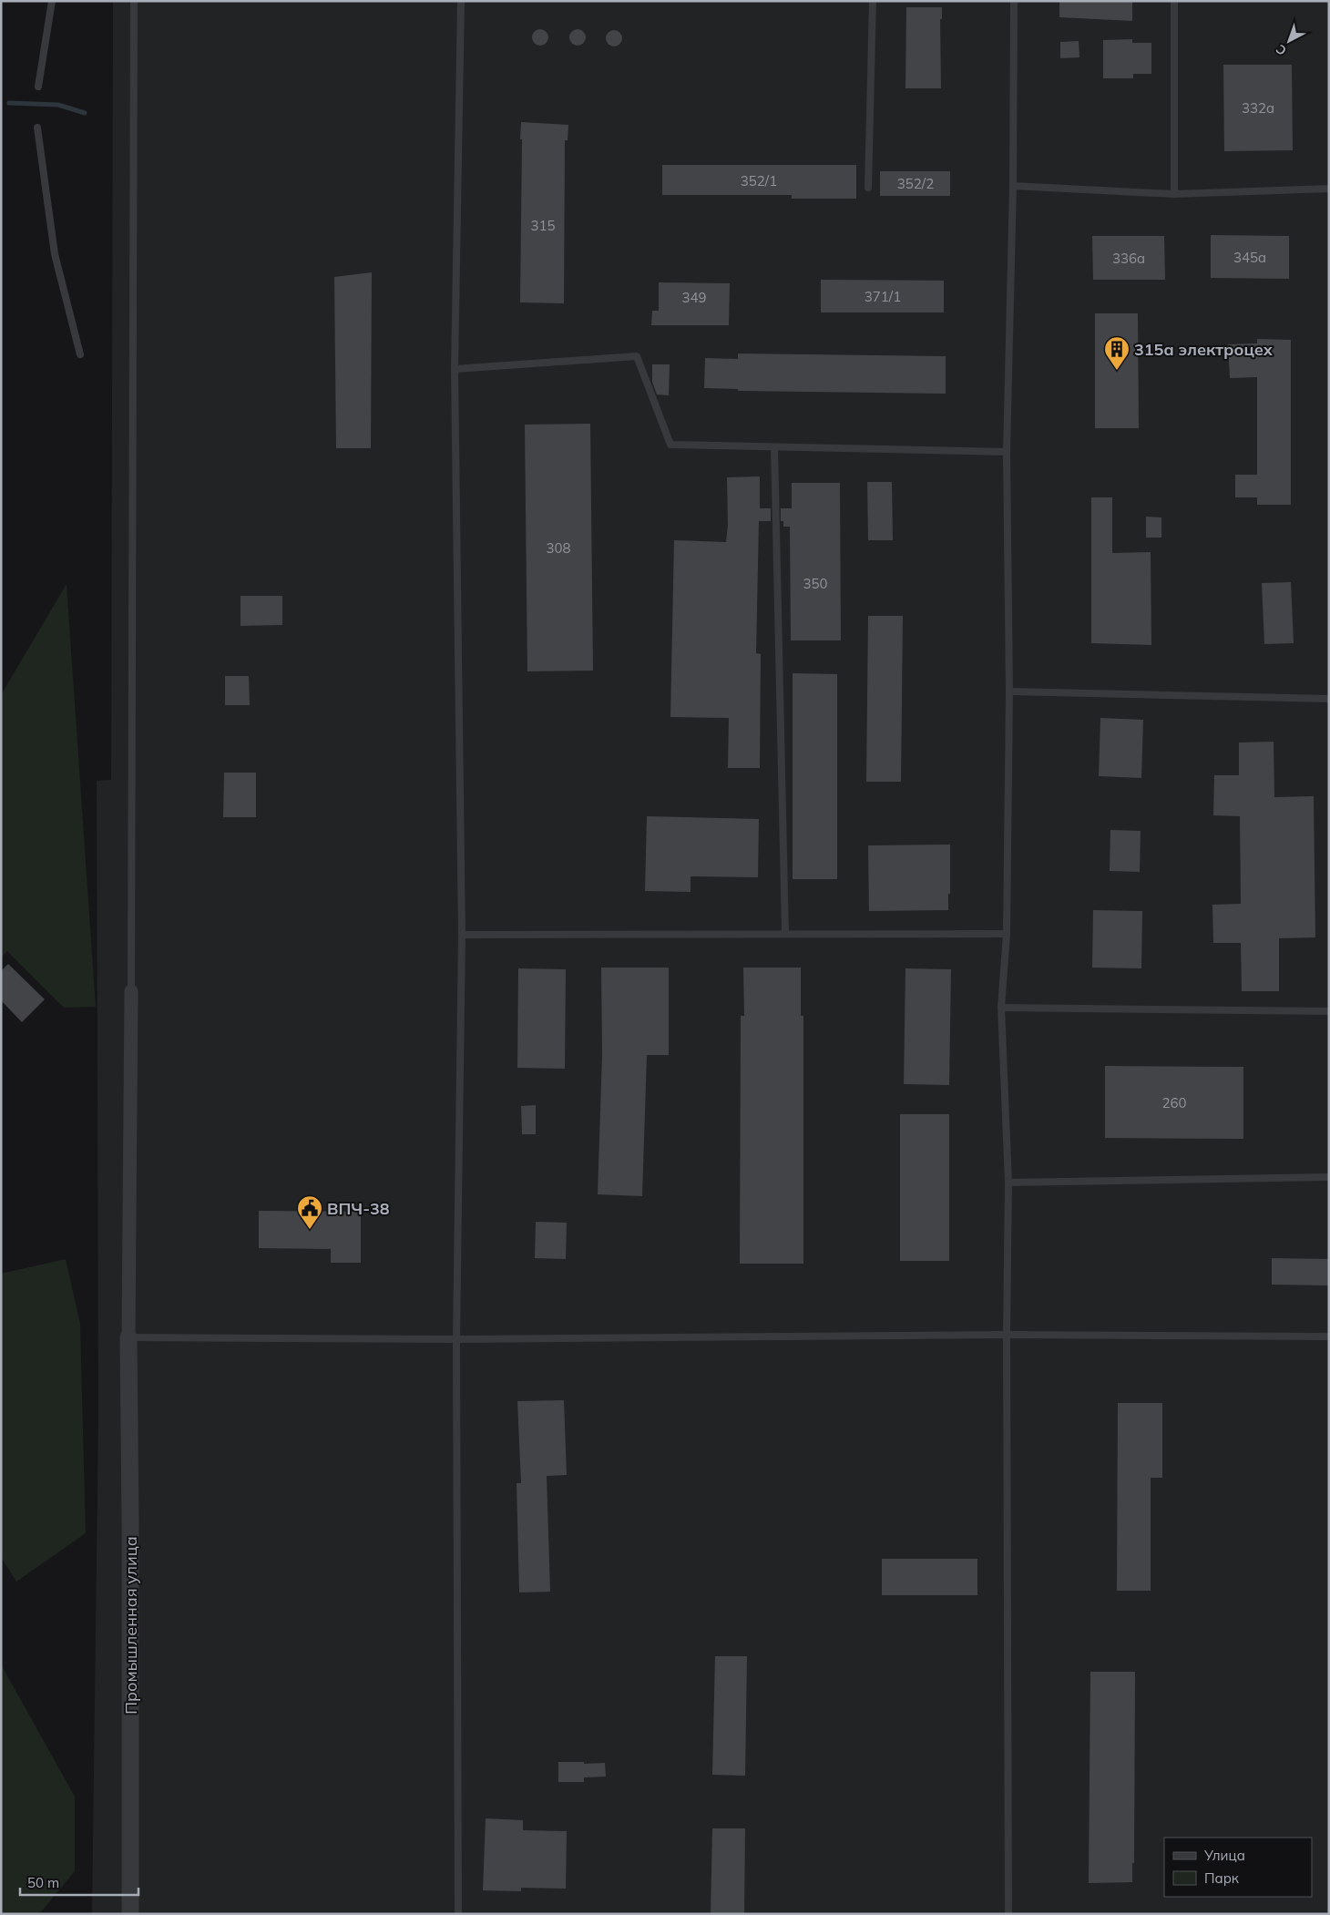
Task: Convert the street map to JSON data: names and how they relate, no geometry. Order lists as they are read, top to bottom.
{
  "streets": {
    "street": ["Промышленная улица"]
  },
  "places": {
    "building": ["315a электроцех"],
    "public building": ["ВПЧ-38"]
  },
  "house_numbers": [
    "332a",
    "352/1",
    "352/2",
    "315",
    "345a",
    "336a",
    "371/1",
    "349",
    "308",
    "350",
    "260"
  ],
  "legend": ["Улица", "Парк"],
  "scale_bar": "50 m",
  "north": "bottom left"
}
